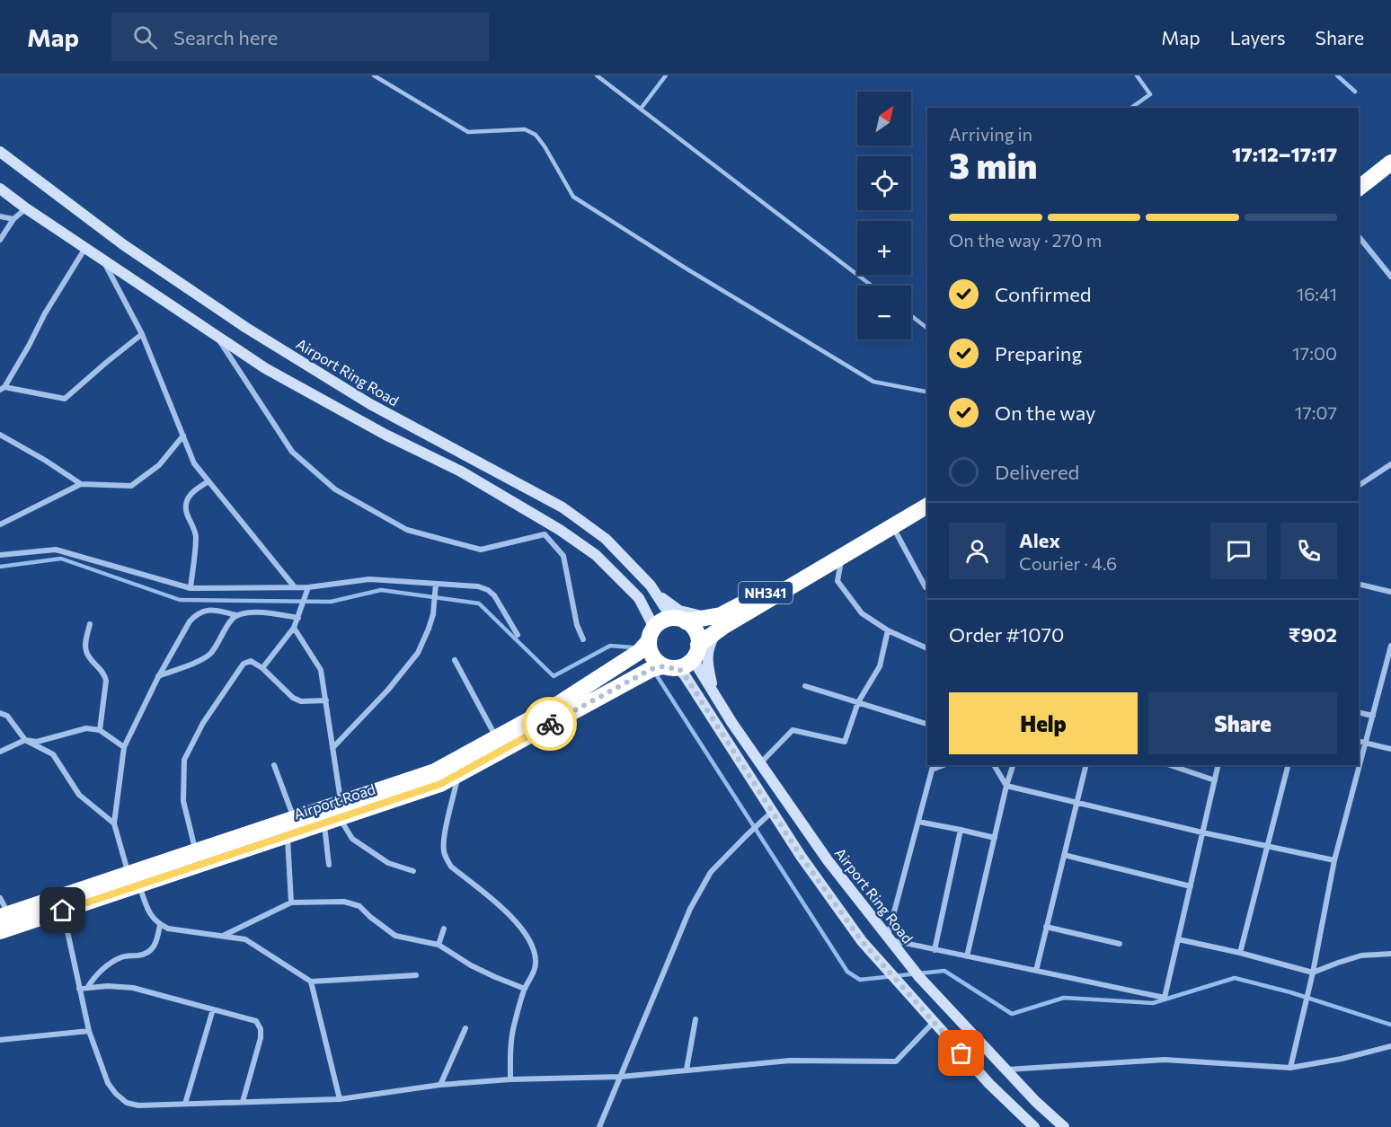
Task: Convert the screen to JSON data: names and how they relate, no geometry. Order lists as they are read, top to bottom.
{
  "streets": {
    "highway": ["NH341", "Airport Road"],
    "main road": ["Airport Ring Road"]
  },
  "crossings": [
    ["Airport Ring Road", "NH341"],
    ["Airport Ring Road", "Airport Road"],
    ["NH341", "Airport Road"]
  ],
  "north": "top right",
  "page": {
    "header": "Map",
    "search": "Search here",
    "nav": ["Map", "Layers", "Share"],
    "map_buttons": ["+", "−"],
    "heading": ["3 min", "Arriving in", "17:12–17:17"],
    "panel": [
      "Alex",
      "Courier · 4.6",
      "Order #1070",
      "₹902"
    ],
    "bar": "On the way · 270 m",
    "list": [
      ["Confirmed", "16:41"],
      ["Preparing", "17:00"],
      ["On the way", "17:07"],
      "Delivered"
    ],
    "buttons": ["Help", "Share"]
  }
}
